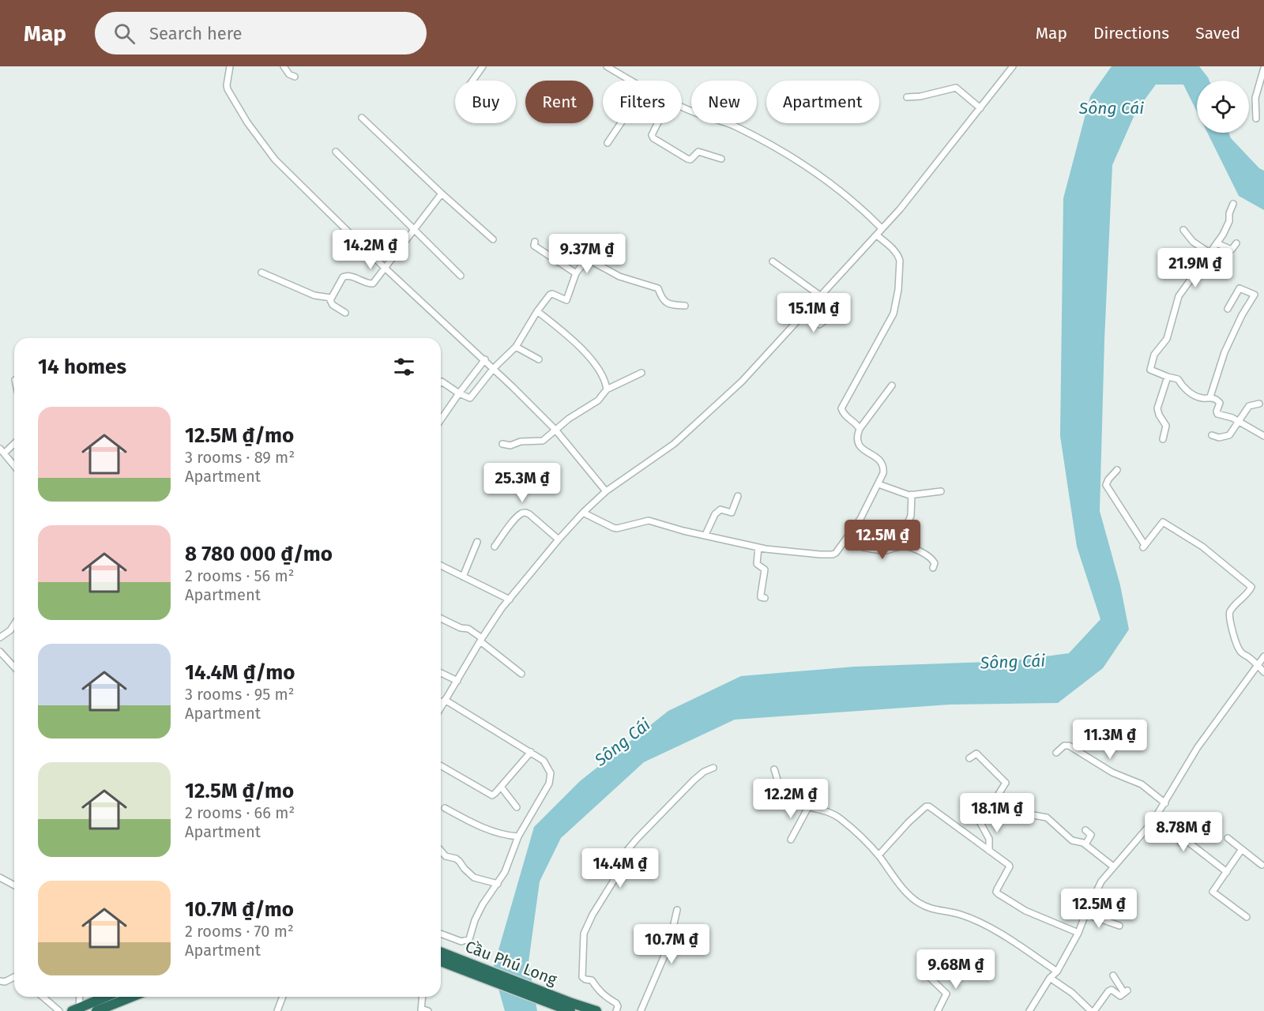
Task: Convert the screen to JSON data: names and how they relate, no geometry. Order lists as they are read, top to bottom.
{
  "streets": {
    "highway": ["Cầu Phú Long"]
  },
  "water": ["Sông Cái"],
  "page": {
    "header": "Map",
    "search": "Search here",
    "nav": ["Map", "Directions", "Saved"],
    "chip": [
      "Buy",
      "Rent",
      "Filters",
      "New",
      "Apartment"
    ],
    "price": [
      "14.2M ₫",
      "9.37M ₫",
      "21.9M ₫",
      "15.1M ₫",
      "25.3M ₫",
      "12.5M ₫",
      "11.3M ₫",
      "12.2M ₫",
      "18.1M ₫",
      "8.78M ₫",
      "14.4M ₫",
      "12.5M ₫",
      "10.7M ₫",
      "9.68M ₫"
    ],
    "heading": "14 homes",
    "list": [
      {
        "name": "12.5M ₫/mo",
        "note": "3 rooms · 89 m² · Apartment"
      },
      {
        "name": "8 780 000 ₫/mo",
        "note": "2 rooms · 56 m² · Apartment"
      },
      {
        "name": "14.4M ₫/mo",
        "note": "3 rooms · 95 m² · Apartment"
      },
      {
        "name": "12.5M ₫/mo",
        "note": "2 rooms · 66 m² · Apartment"
      },
      {
        "name": "10.7M ₫/mo",
        "note": "2 rooms · 70 m² · Apartment"
      }
    ]
  }
}
